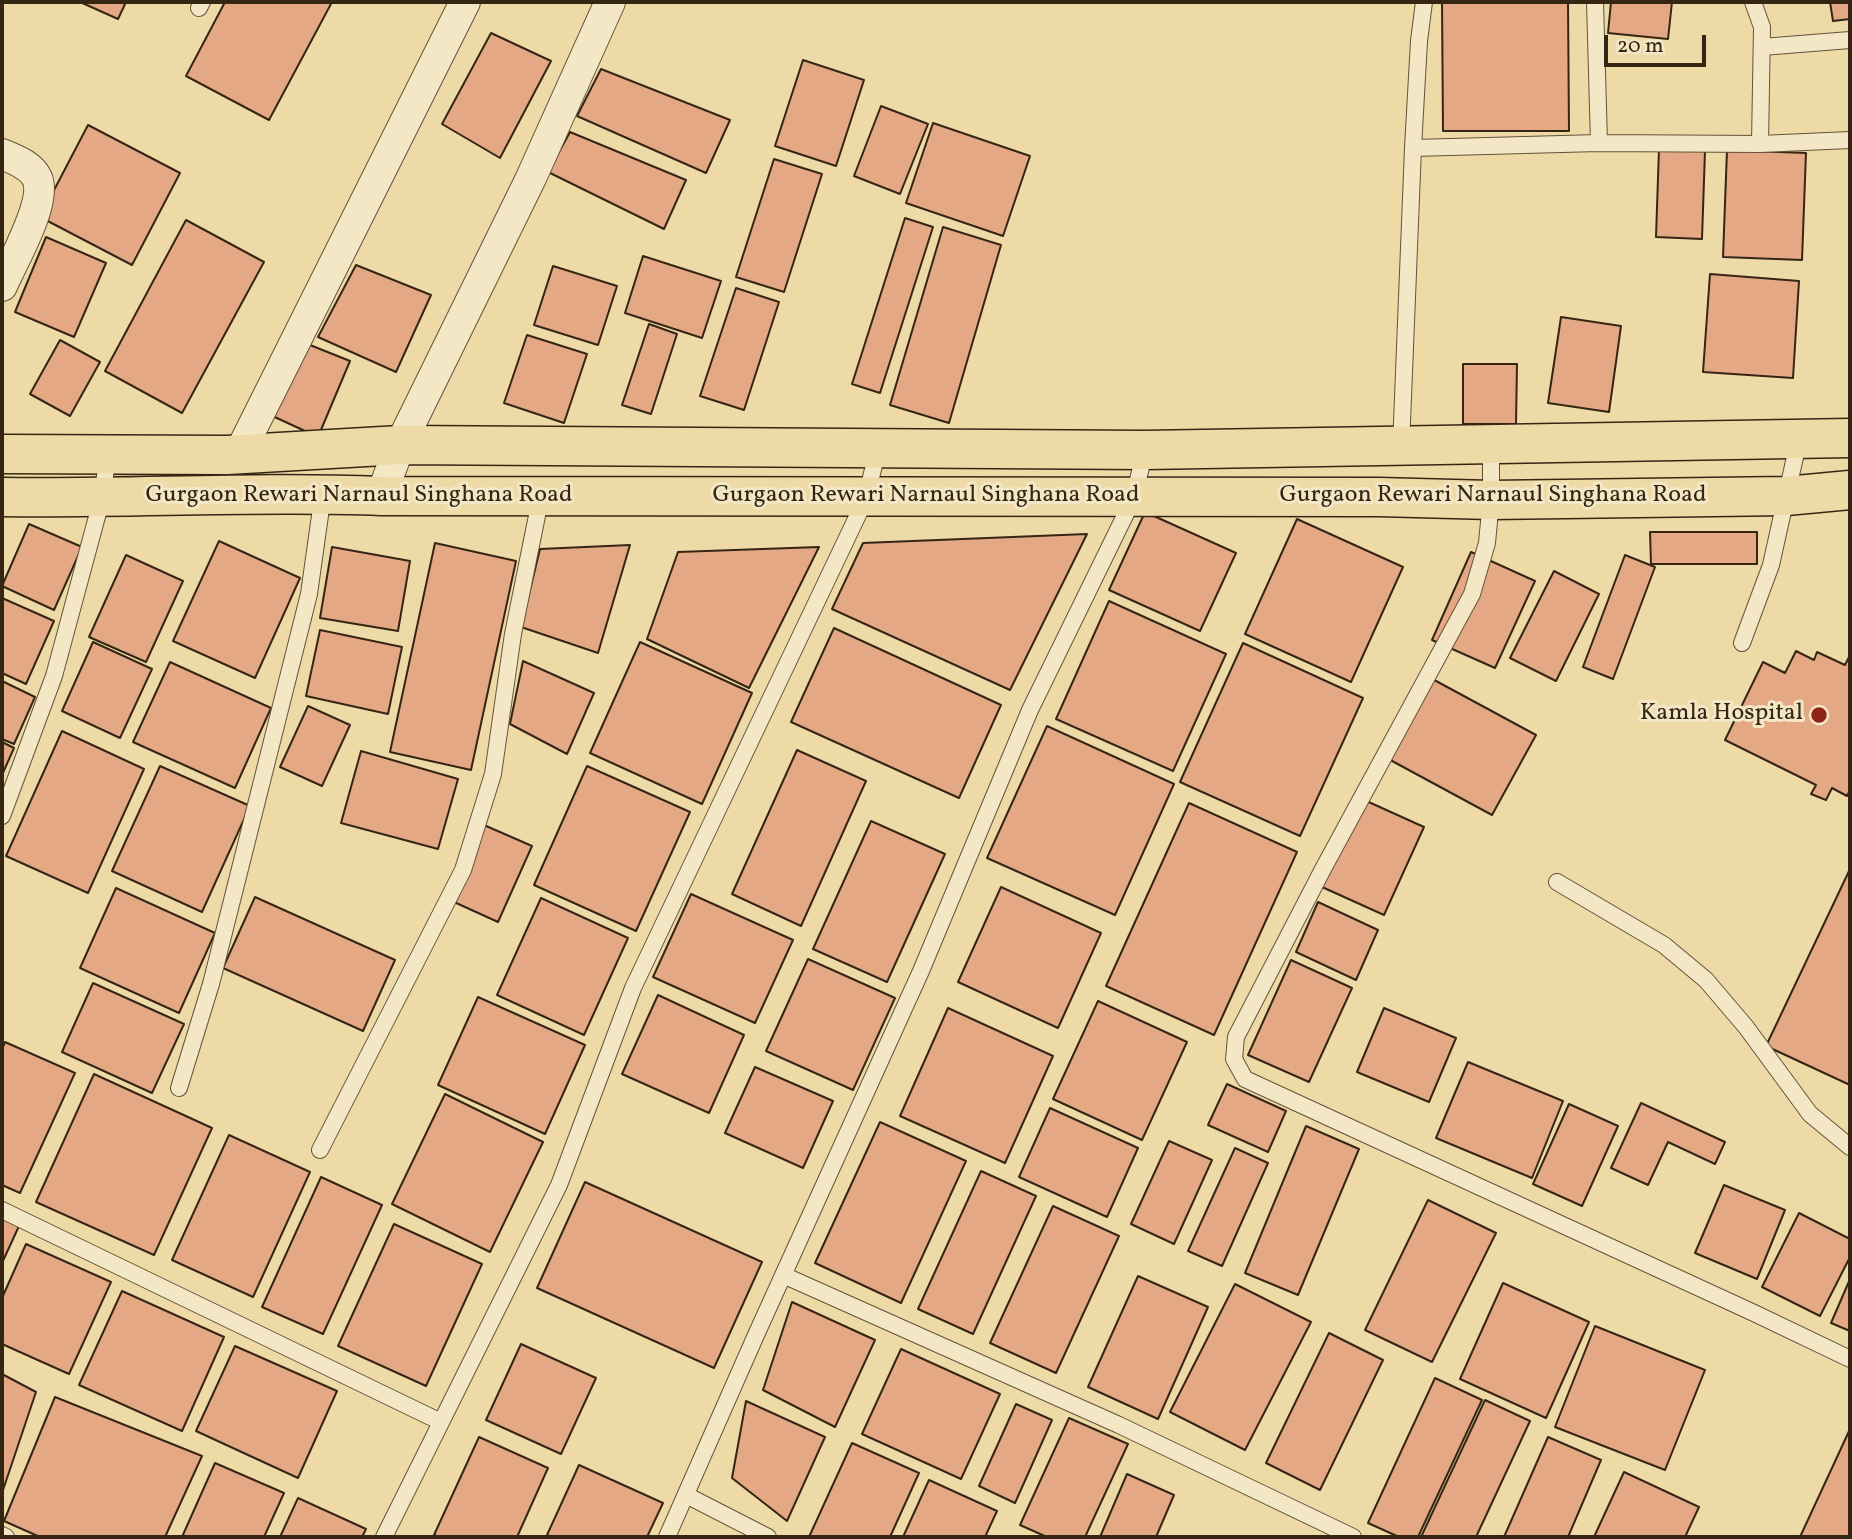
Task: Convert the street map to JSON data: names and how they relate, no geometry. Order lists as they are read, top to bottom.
{
  "streets": {
    "highway": ["Gurgaon Rewari Narnaul Singhana Road"]
  },
  "places": ["Kamla Hospital"],
  "scale_bar": "20 m"
}
